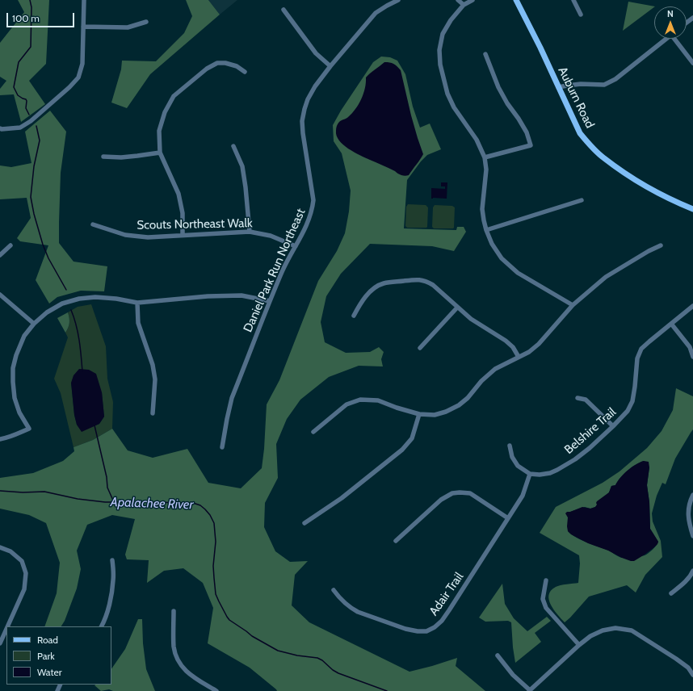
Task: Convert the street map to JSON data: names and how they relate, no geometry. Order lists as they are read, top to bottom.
{
  "streets": {
    "main road": ["Auburn Road"],
    "street": [
      "Scouts Northeast Walk",
      "Daniel Park Run Northeast",
      "Belshire Trail",
      "Adair Trail"
    ]
  },
  "crossings": [
    ["Scouts Northeast Walk", "Daniel Park Run Northeast"],
    ["Belshire Trail", "Adair Trail"]
  ],
  "water": ["Apalachee River"],
  "legend": ["Road", "Park", "Water"],
  "scale_bar": "100 m",
  "north": "top"
}
